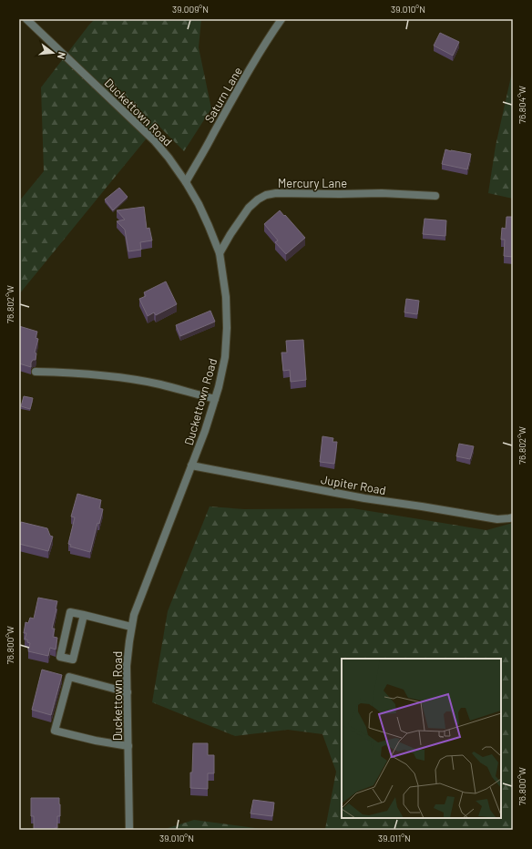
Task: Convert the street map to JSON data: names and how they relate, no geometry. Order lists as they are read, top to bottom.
{
  "streets": {
    "street": [
      "Saturn Lane",
      "Duckettown Road",
      "Mercury Lane",
      "Jupiter Road"
    ]
  },
  "crossings": [
    ["Saturn Lane", "Duckettown Road"],
    ["Duckettown Road", "Mercury Lane"],
    ["Duckettown Road", "Jupiter Road"]
  ],
  "north": "right",
  "coordinates": [
    "39.009°N",
    "39.010°N",
    "76.804°W",
    "76.802°W",
    "76.800°W",
    "39.011°N"
  ]
}
